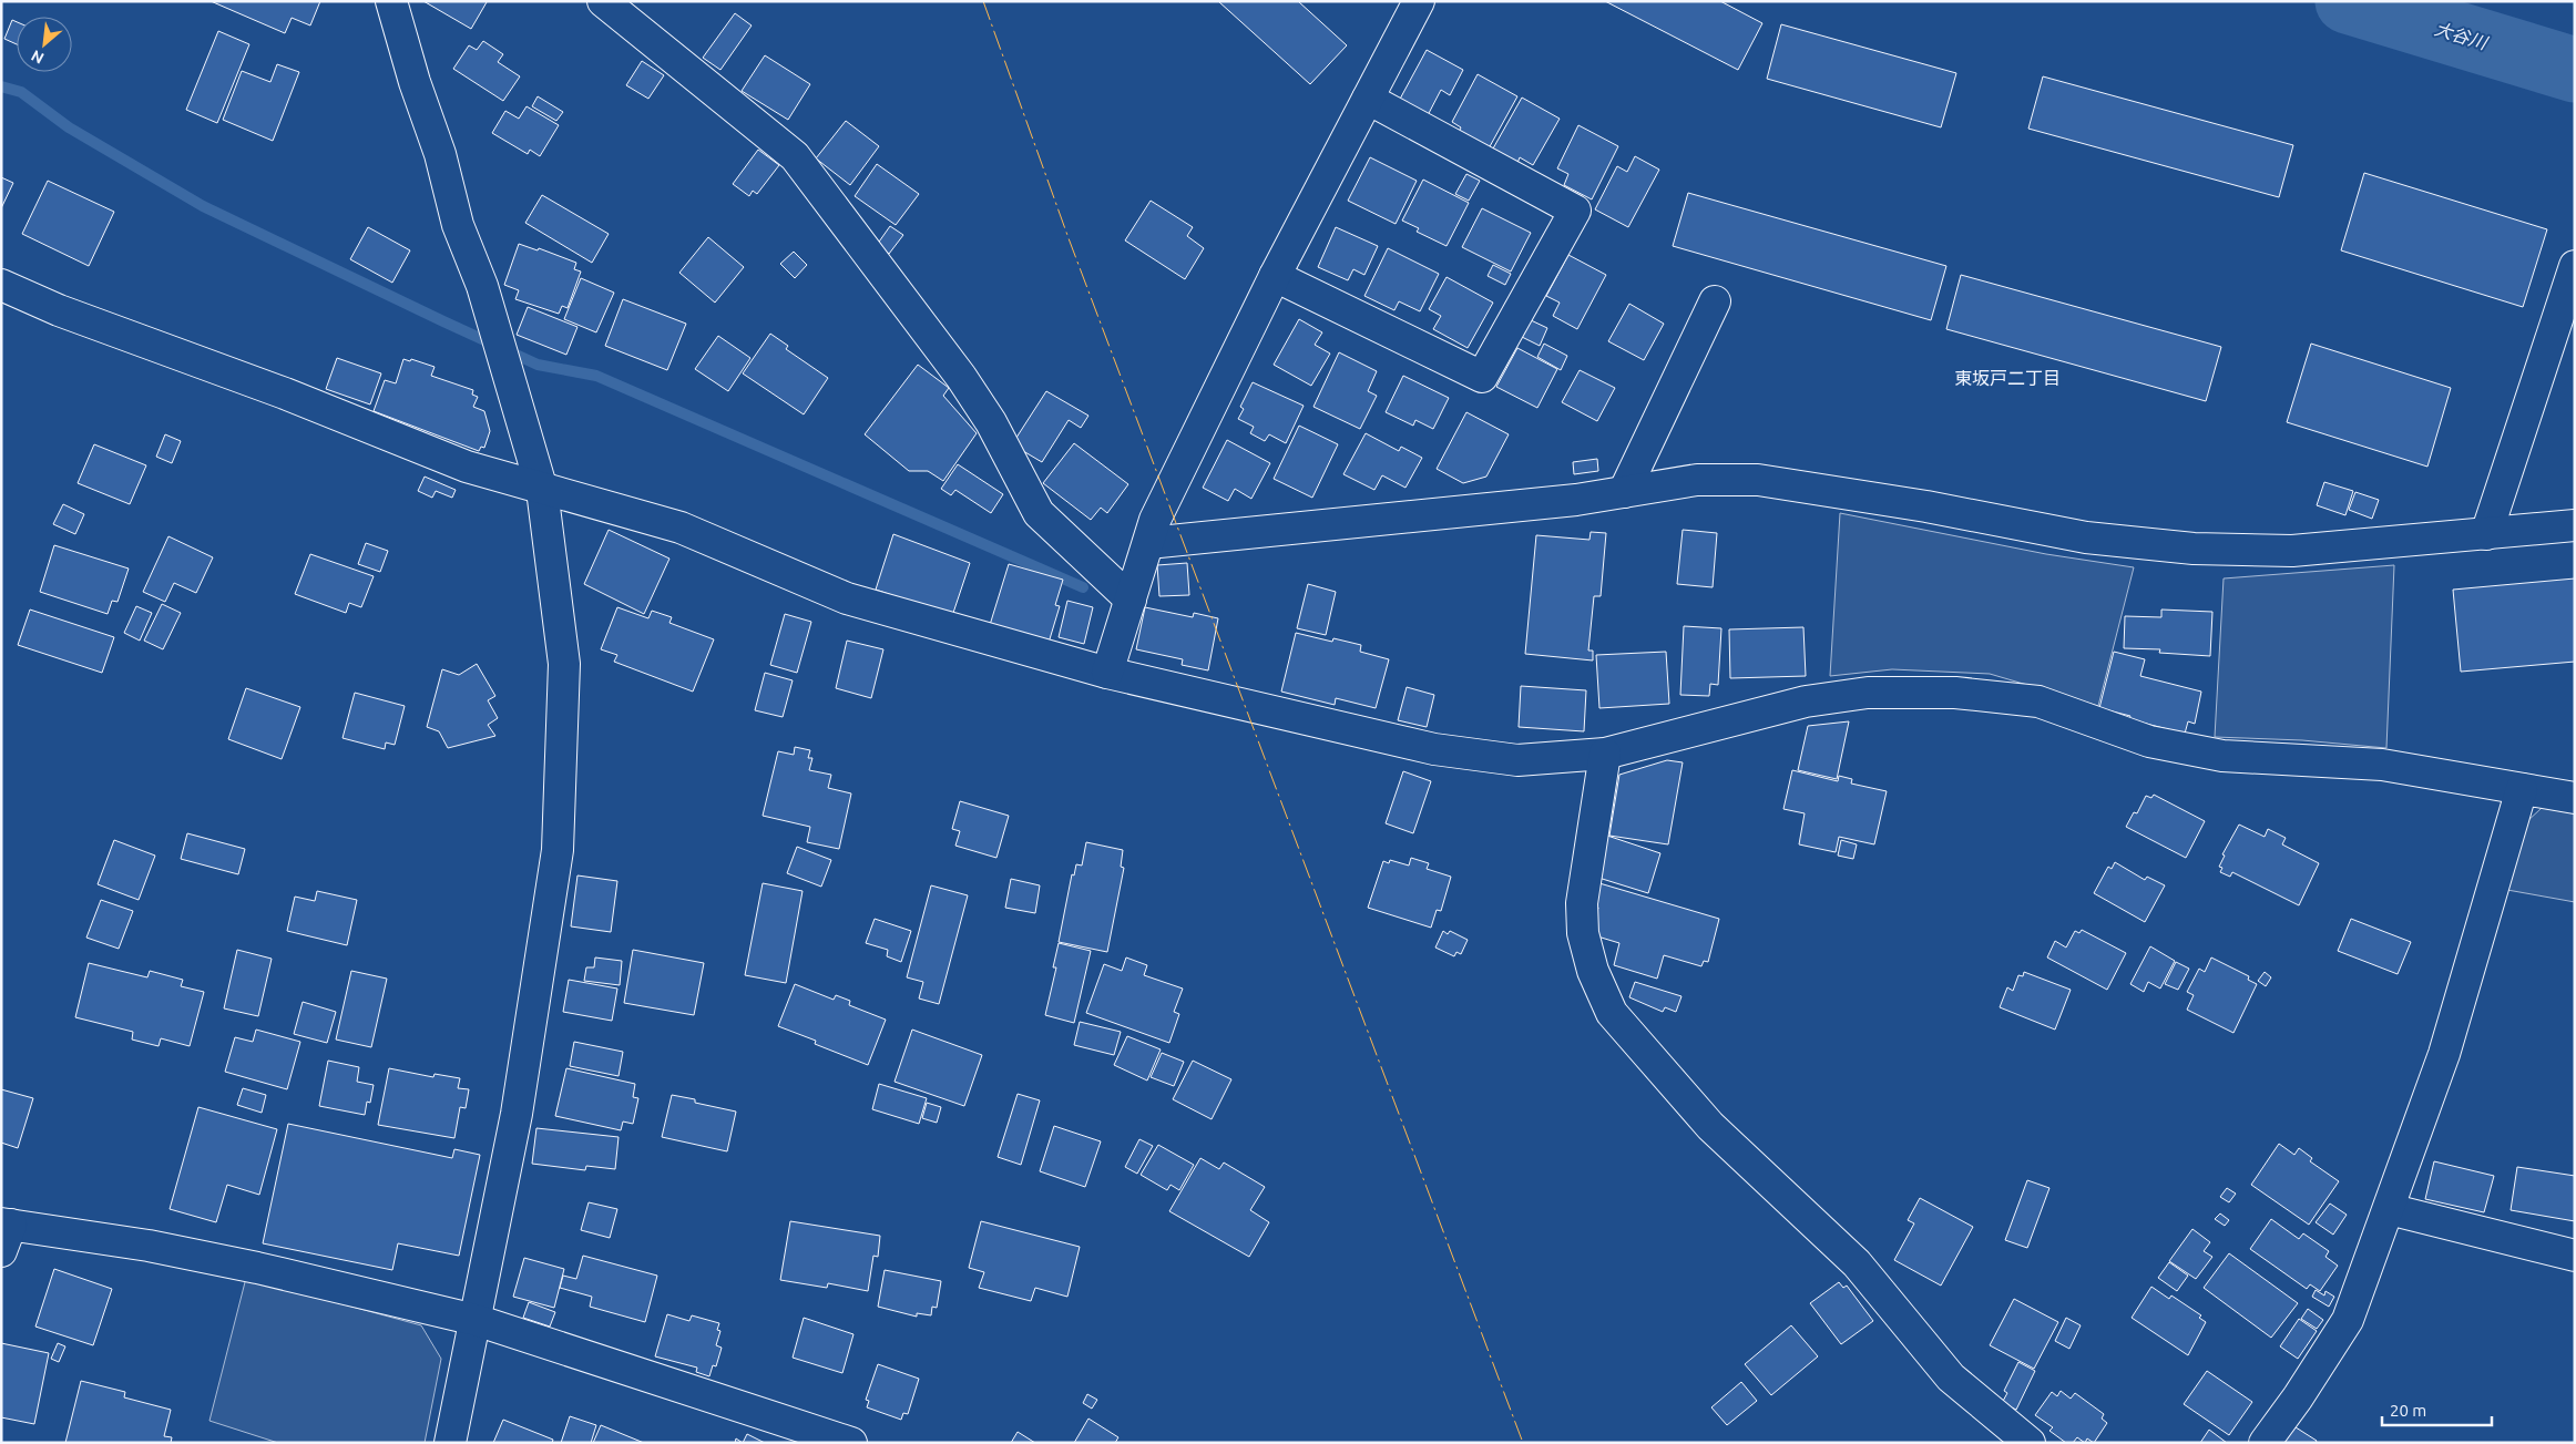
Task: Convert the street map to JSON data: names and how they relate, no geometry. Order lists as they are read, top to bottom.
{
  "districts": ["東坂戸二丁目"],
  "water": ["大谷川"],
  "scale_bar": "20 m",
  "north": "bottom left"
}
